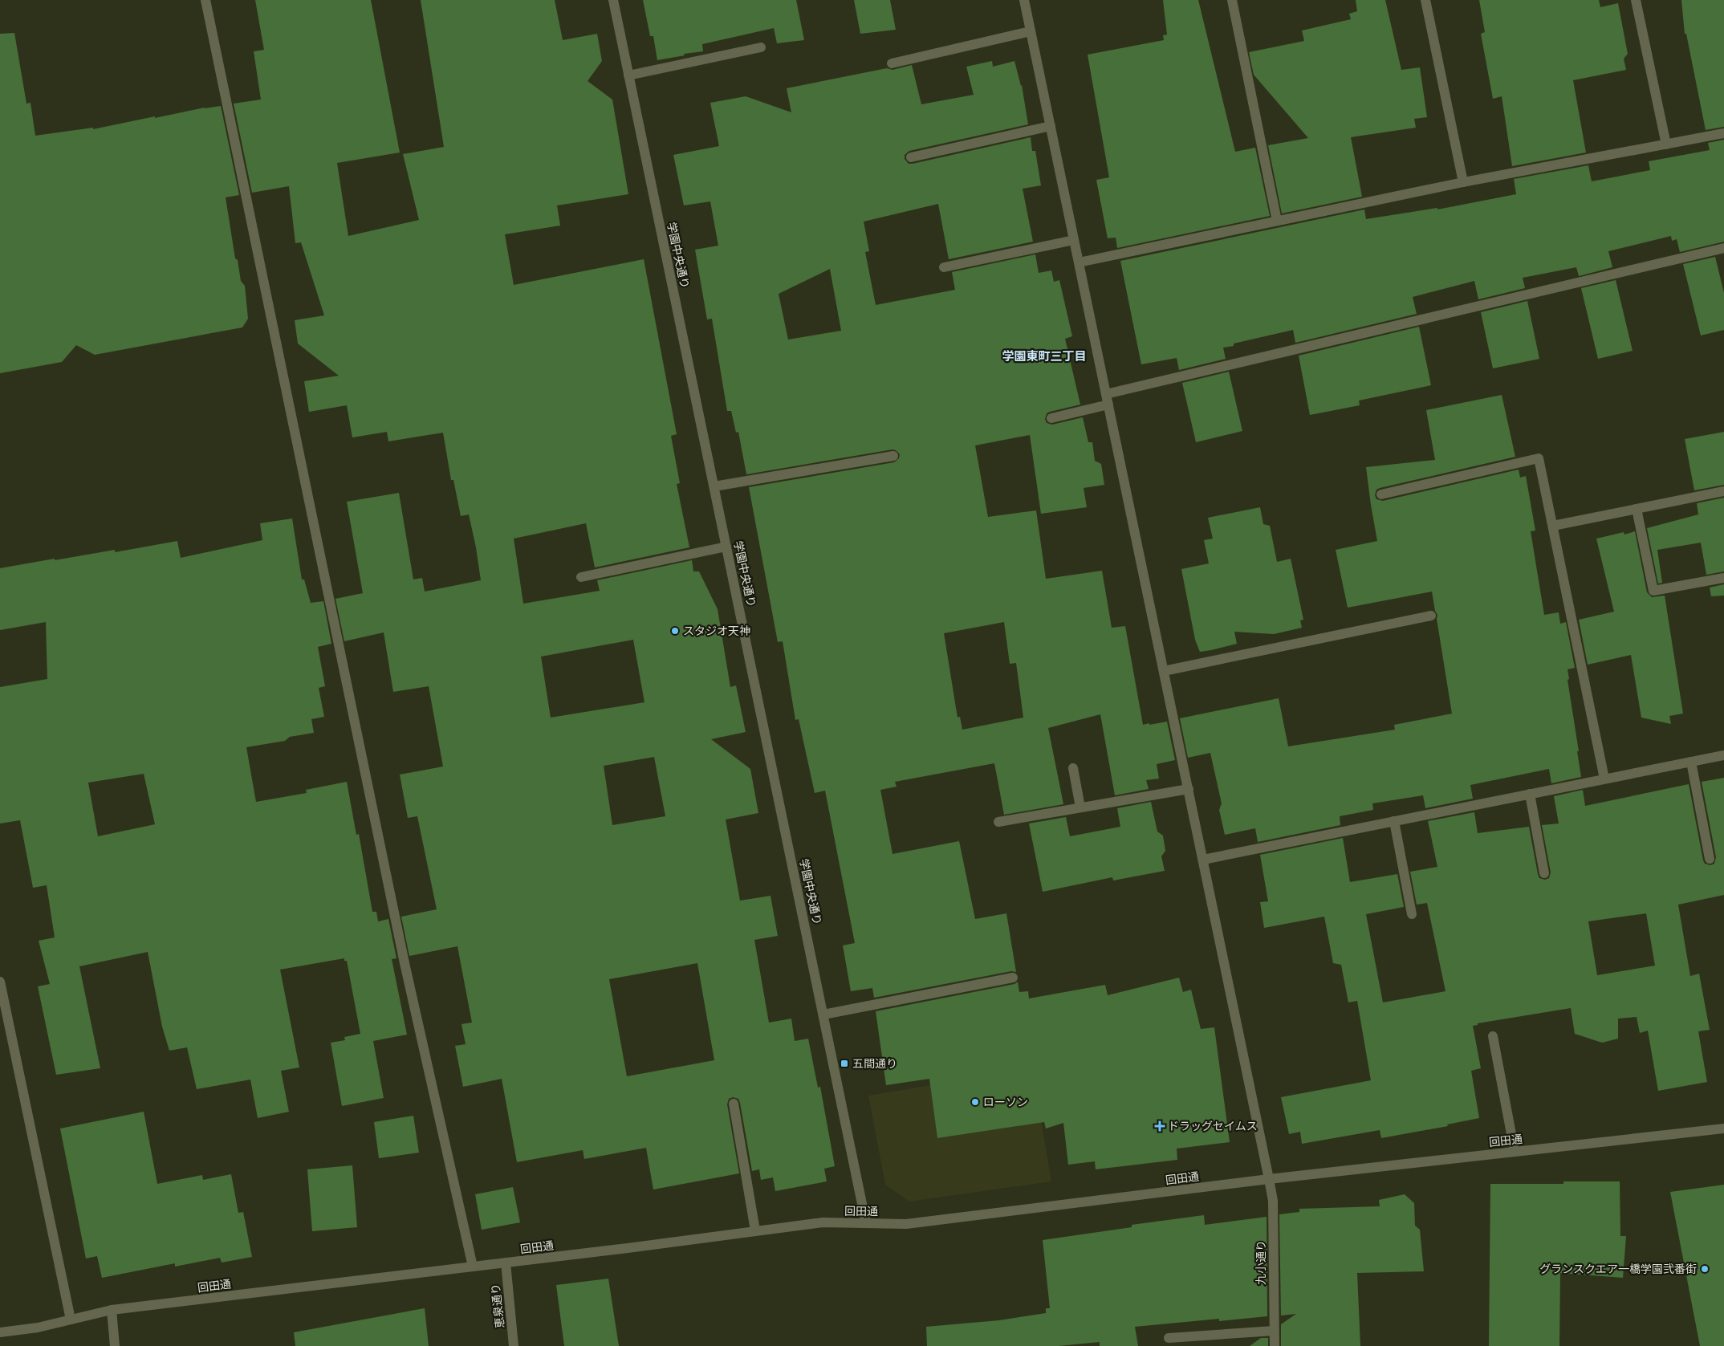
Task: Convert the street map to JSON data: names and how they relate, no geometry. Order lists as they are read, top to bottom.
{
  "streets": {
    "street": [
      "学園中央通り",
      "回田通",
      "九小通り",
      "恵泉通り"
    ]
  },
  "crossings": [
    ["学園中央通り", "回田通"],
    ["回田通", "九小通り"],
    ["回田通", "恵泉通り"]
  ],
  "districts": ["学園東町三丁目"],
  "places": {
    "other": ["スタジオ天神", "ローソン", "グランスクエア一橋学園弐番街"],
    "transit": ["五間通り"],
    "health": ["ドラッグセイムス"]
  }
}
